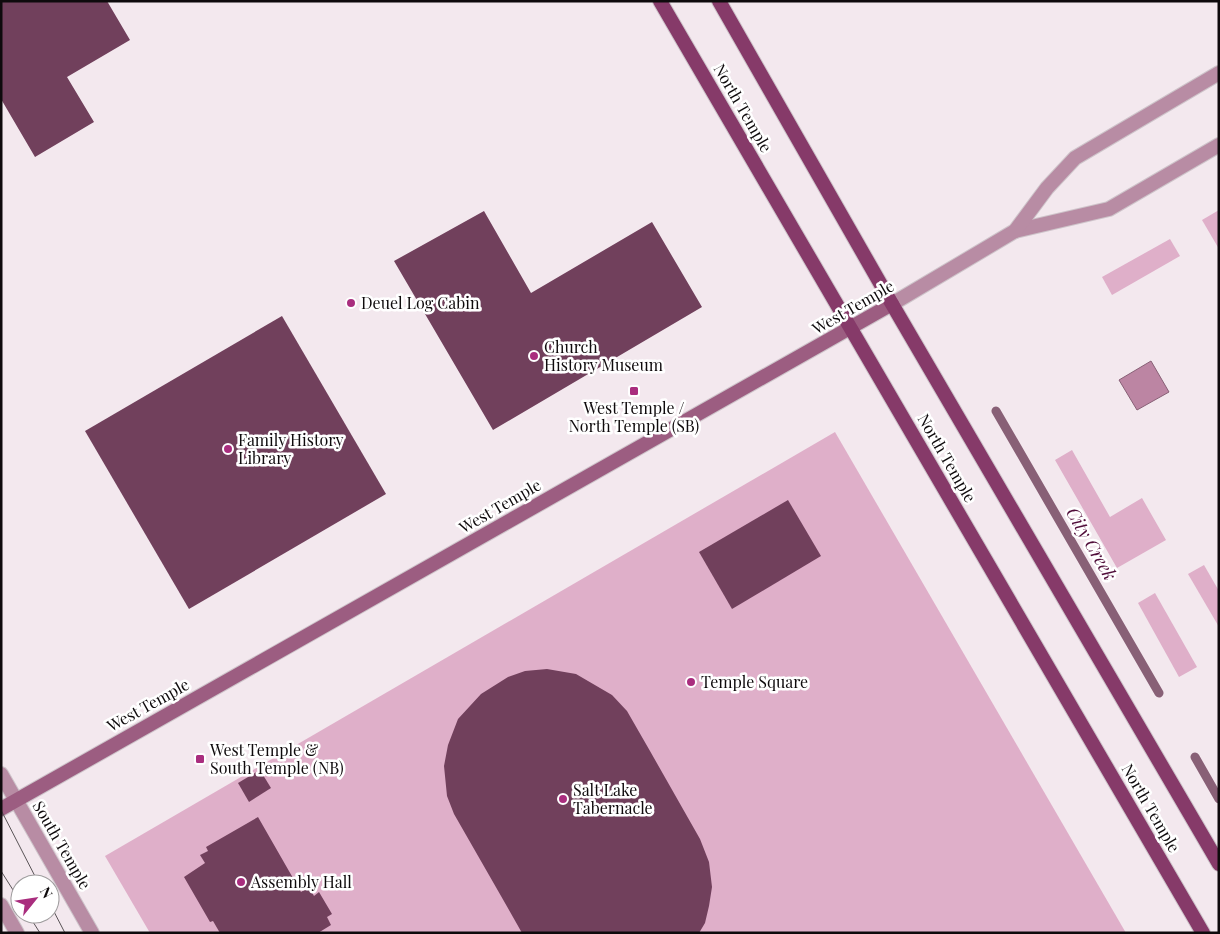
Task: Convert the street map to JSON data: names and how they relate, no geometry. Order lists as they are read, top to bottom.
{
  "streets": {
    "main road": ["North Temple", "West Temple"],
    "street": ["South Temple"]
  },
  "crossings": [
    ["North Temple", "West Temple"],
    ["West Temple", "South Temple"]
  ],
  "water": ["City Creek"],
  "places": {
    "other": [
      "Deuel Log Cabin",
      "Church History Museum",
      "Family History Library",
      "Temple Square",
      "Salt Lake Tabernacle",
      "Assembly Hall"
    ],
    "transit": ["West Temple / North Temple (SB)", "West Temple & South Temple (NB)"]
  },
  "north": "top right"
}
